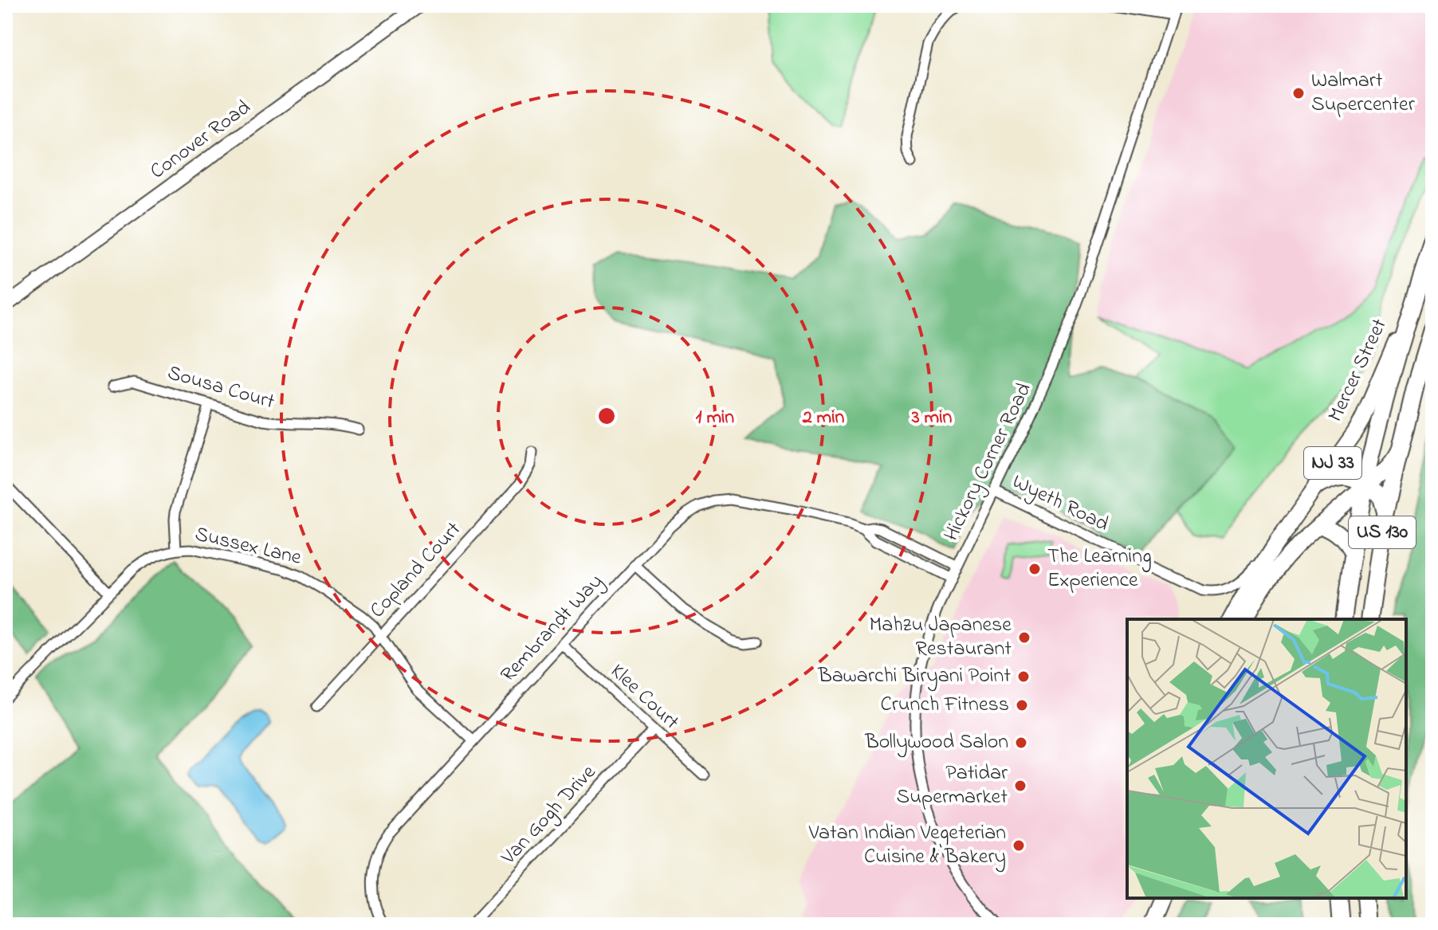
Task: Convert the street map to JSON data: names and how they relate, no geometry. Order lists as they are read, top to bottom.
{
  "streets": {
    "highway": ["US 130"],
    "main road": ["Mercer Street", "NJ 33"],
    "street": [
      "Conover Road",
      "Sousa Court",
      "Hickory Corner Road",
      "Wyeth Road",
      "Sussex Lane",
      "Copland Court",
      "Rembrandt Way",
      "Klee Court",
      "Van Gogh Drive"
    ]
  },
  "crossings": [
    ["Mercer Street", "Wyeth Road"],
    ["Mercer Street", "US 130"],
    ["Hickory Corner Road", "Wyeth Road"],
    ["Hickory Corner Road", "Rembrandt Way"],
    ["NJ 33", "US 130"],
    ["Sussex Lane", "Copland Court"],
    ["Sussex Lane", "Rembrandt Way"],
    ["Rembrandt Way", "Klee Court"],
    ["Klee Court", "Van Gogh Drive"]
  ],
  "places": [
    "Walmart Supercenter",
    "The Learning Experience",
    "Mahzu Japanese Restaurant",
    "Bawarchi Biryani Point",
    "Crunch Fitness",
    "Bollywood Salon",
    "Patidar Supermarket",
    "Vatan Indian Vegeterian Cuisine & Bakery"
  ],
  "rings": ["1 min", "2 min", "3 min"]
}
